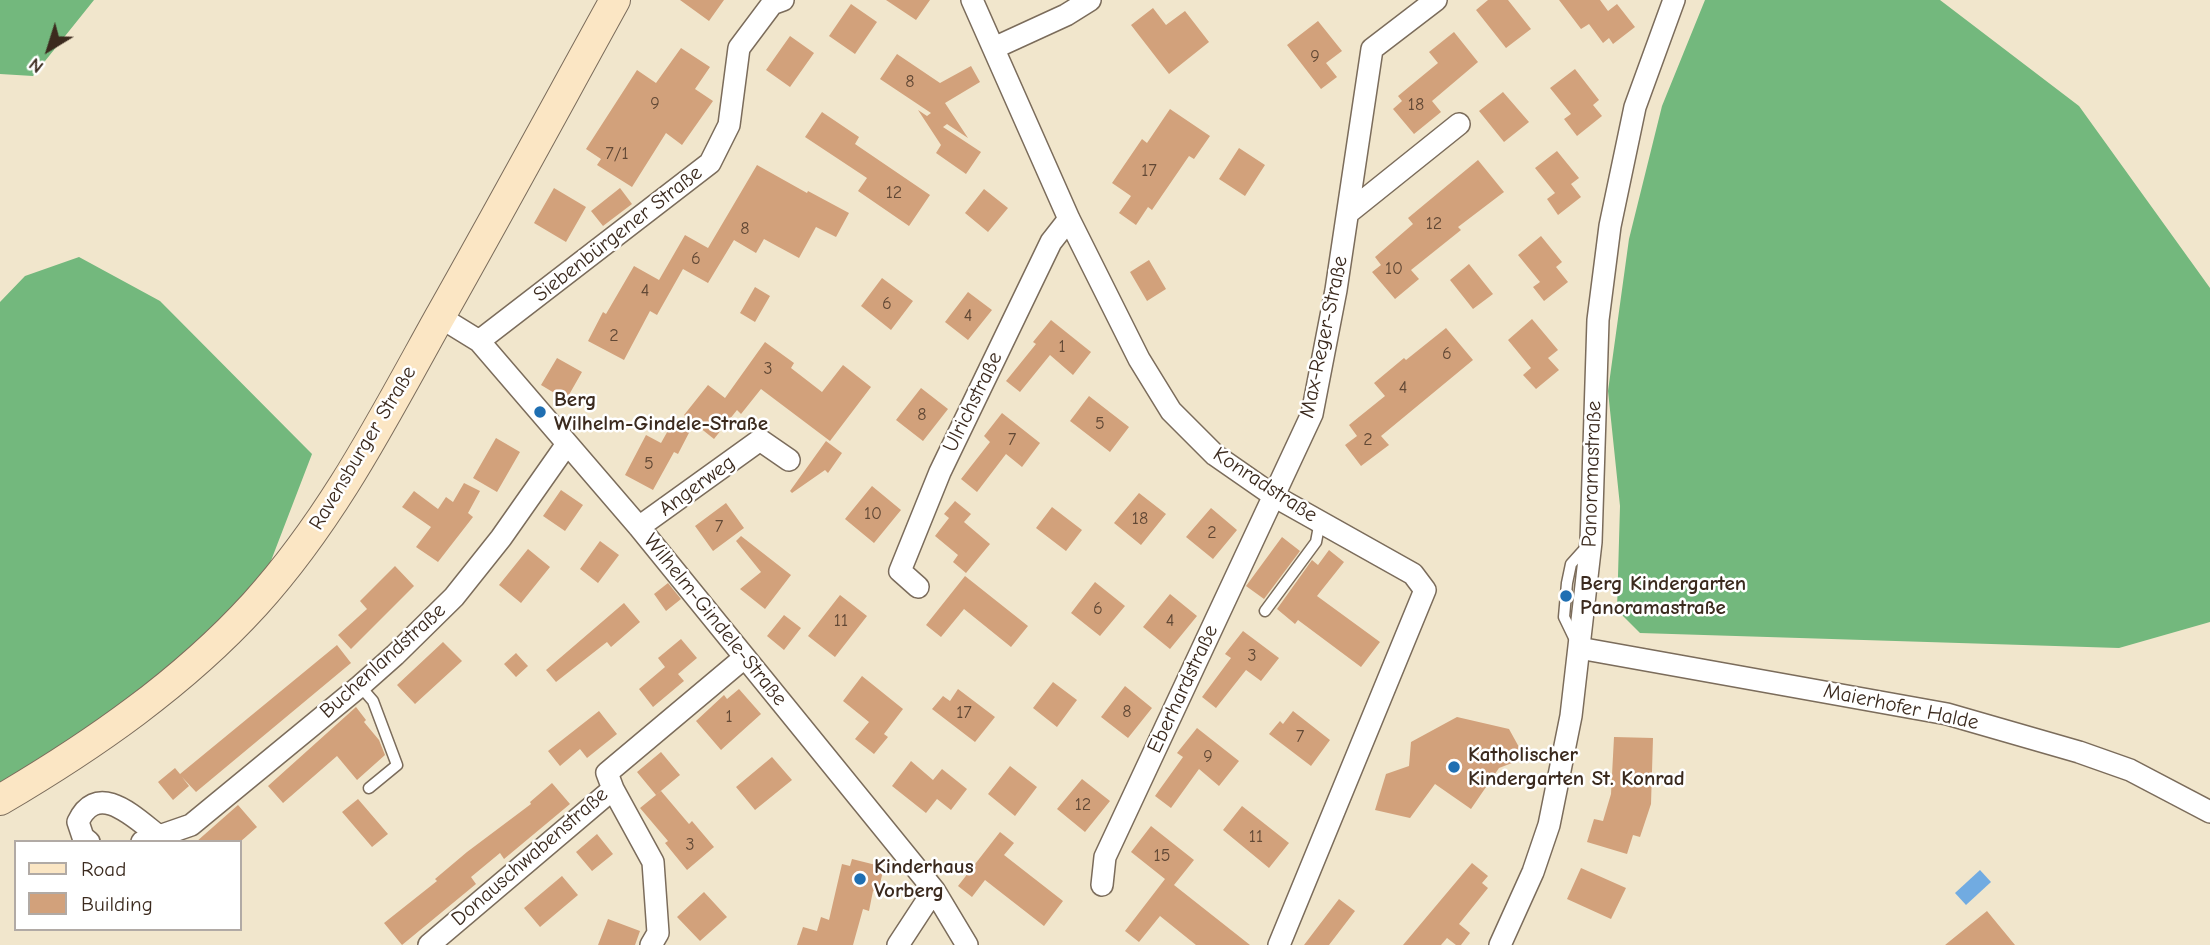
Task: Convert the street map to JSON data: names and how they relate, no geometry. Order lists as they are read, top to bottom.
{
  "streets": {
    "main road": ["Ravensburger Straße"],
    "street": [
      "Siebenbürgener Straße",
      "Max-Reger-Straße",
      "Ulrichstraße",
      "Panoramastraße",
      "Konradstraße",
      "Angerweg",
      "Wilhelm-Gindele-Straße",
      "Buchenlandstraße",
      "Eberhardstraße",
      "Maierhofer Halde",
      "Donauschwabenstraße"
    ]
  },
  "crossings": [
    ["Siebenbürgener Straße", "Wilhelm-Gindele-Straße"],
    ["Max-Reger-Straße", "Konradstraße"],
    ["Max-Reger-Straße", "Eberhardstraße"],
    ["Ulrichstraße", "Konradstraße"],
    ["Ravensburger Straße", "Wilhelm-Gindele-Straße"],
    ["Panoramastraße", "Maierhofer Halde"],
    ["Konradstraße", "Eberhardstraße"],
    ["Angerweg", "Wilhelm-Gindele-Straße"],
    ["Wilhelm-Gindele-Straße", "Buchenlandstraße"],
    ["Wilhelm-Gindele-Straße", "Donauschwabenstraße"]
  ],
  "places": [
    "Berg Wilhelm-Gindele-Straße",
    "Berg Kindergarten Panoramastraße",
    "Katholischer Kindergarten St. Konrad",
    "Kinderhaus Vorberg"
  ],
  "house_numbers": [
    "9",
    "8",
    "9",
    "18",
    "7/1",
    "17",
    "12",
    "12",
    "8",
    "6",
    "10",
    "4",
    "6",
    "4",
    "2",
    "1",
    "6",
    "3",
    "4",
    "8",
    "5",
    "7",
    "2",
    "5",
    "10",
    "18",
    "7",
    "2",
    "6",
    "11",
    "4",
    "3",
    "8",
    "17",
    "1",
    "7",
    "9",
    "12",
    "11",
    "3",
    "15"
  ],
  "legend": ["Road", "Building"],
  "north": "bottom left"
}
